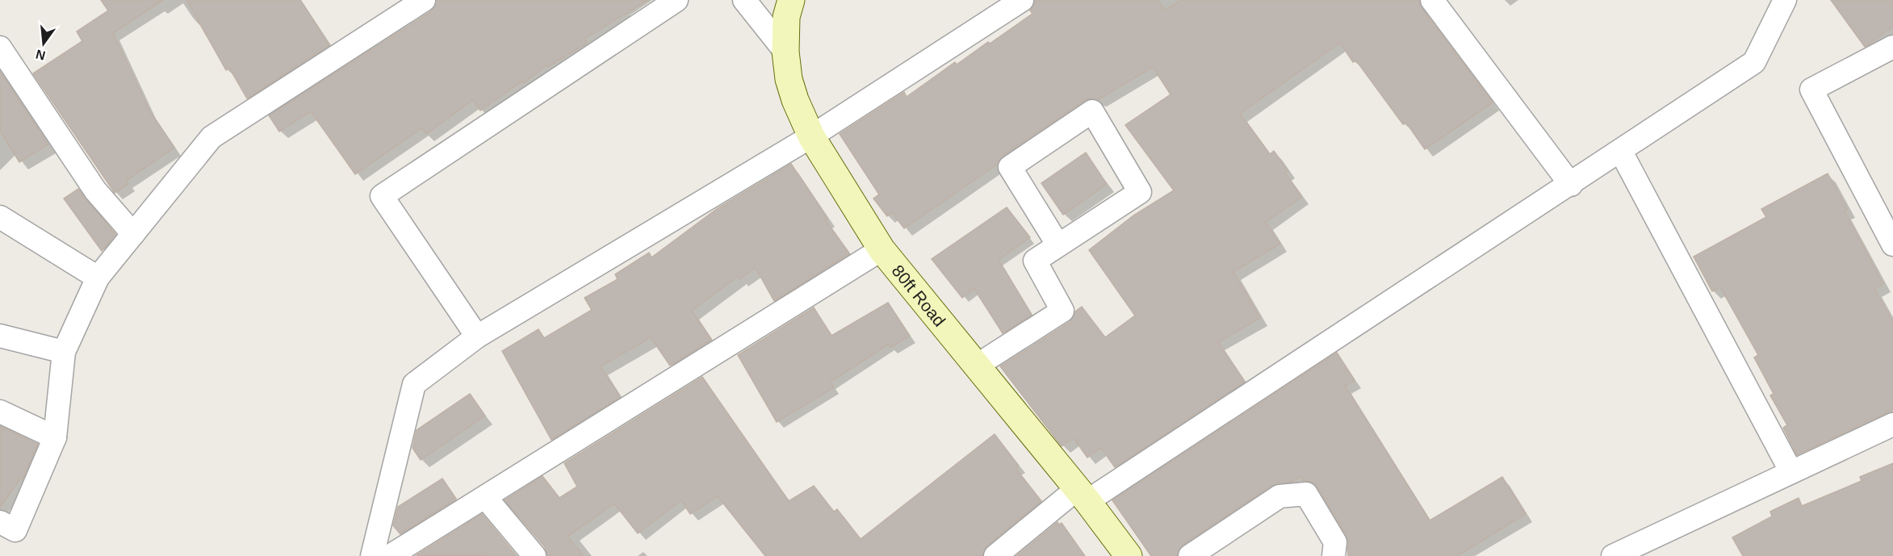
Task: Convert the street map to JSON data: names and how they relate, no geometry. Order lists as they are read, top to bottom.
{
  "streets": {
    "main road": ["80ft Road"]
  },
  "north": "bottom"
}
